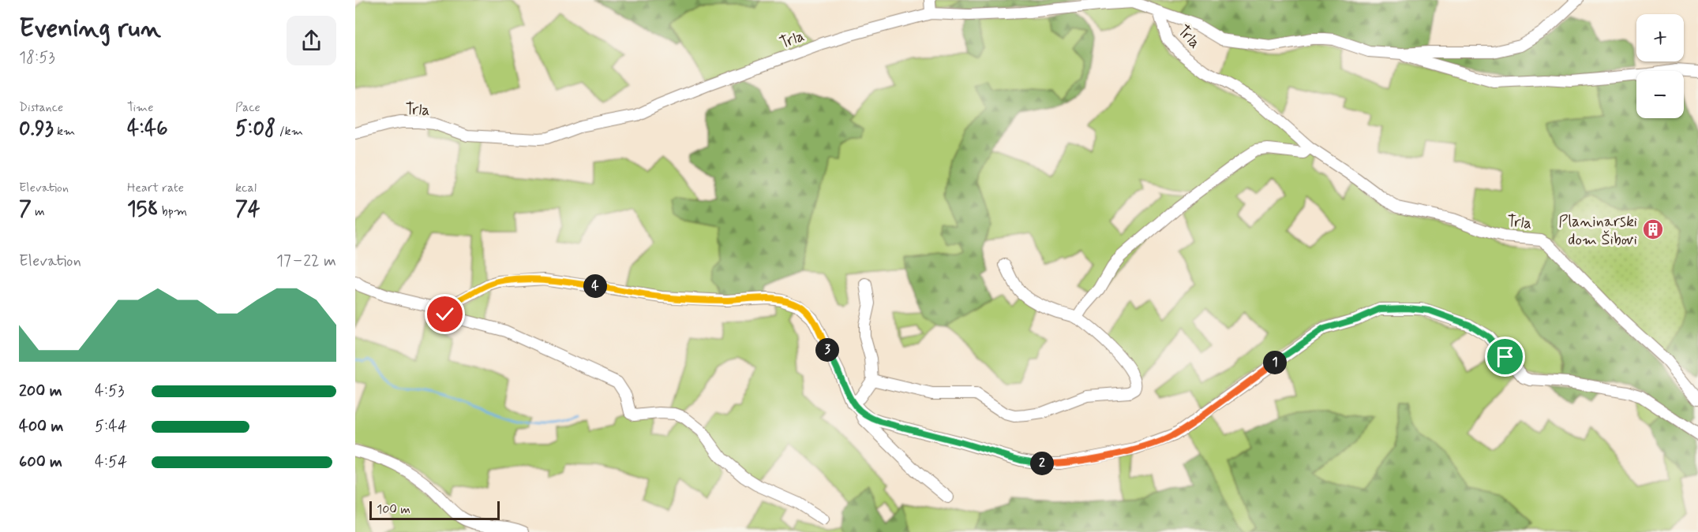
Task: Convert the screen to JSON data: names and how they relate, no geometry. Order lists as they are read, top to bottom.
{
  "streets": {
    "street": ["Trla"]
  },
  "places": {
    "building": ["Planinarski dom Šibovi"]
  },
  "scale_bar": "100 m",
  "page": {
    "heading": ["Evening run", "18:53"],
    "map_buttons": ["+", "−"],
    "stats": [
      ["Distance", "0.93 km"],
      ["Time", "4:46"],
      ["Pace", "5:08 /km"],
      ["Elevation", "7 m"],
      ["Heart rate", "158 bpm"],
      ["kcal", "74"]
    ],
    "chart": ["Elevation", "17–22 m"],
    "pins": [
      "4",
      "3",
      "1",
      "2"
    ],
    "list": [
      {
        "name": "200 m",
        "note": "4:53"
      },
      {
        "name": "400 m",
        "note": "5:44"
      },
      {
        "name": "600 m",
        "note": "4:54"
      }
    ],
    "scale": "100 m"
  }
}
